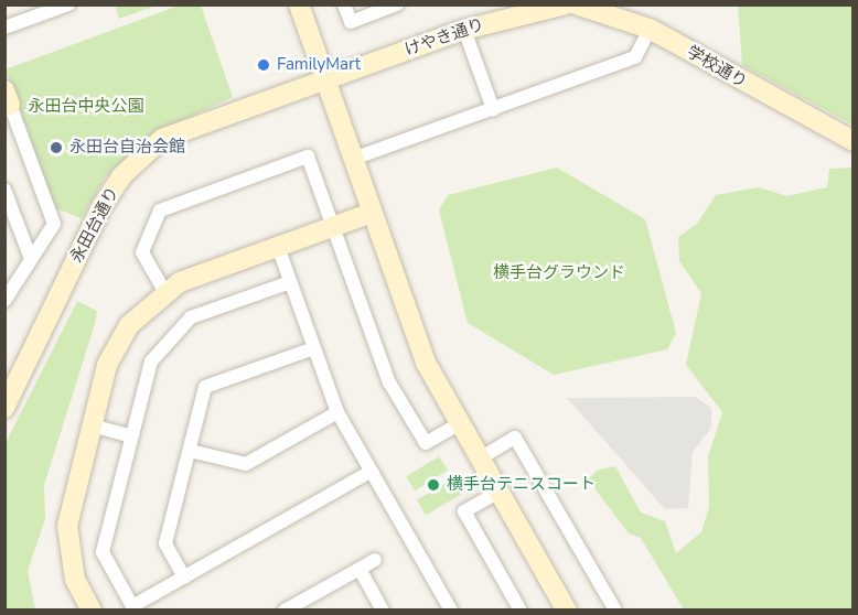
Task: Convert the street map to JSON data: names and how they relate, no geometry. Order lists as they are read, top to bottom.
{
  "streets": {
    "street": ["けやき通り", "学校通り", "永田台通り"]
  },
  "crossings": [
    ["けやき通り", "永田台通り"]
  ],
  "parks": ["永田台中央公園", "横手台グラウンド"],
  "places": ["FamilyMart", "永田台自治会館", "横手台テニスコート"]
}
